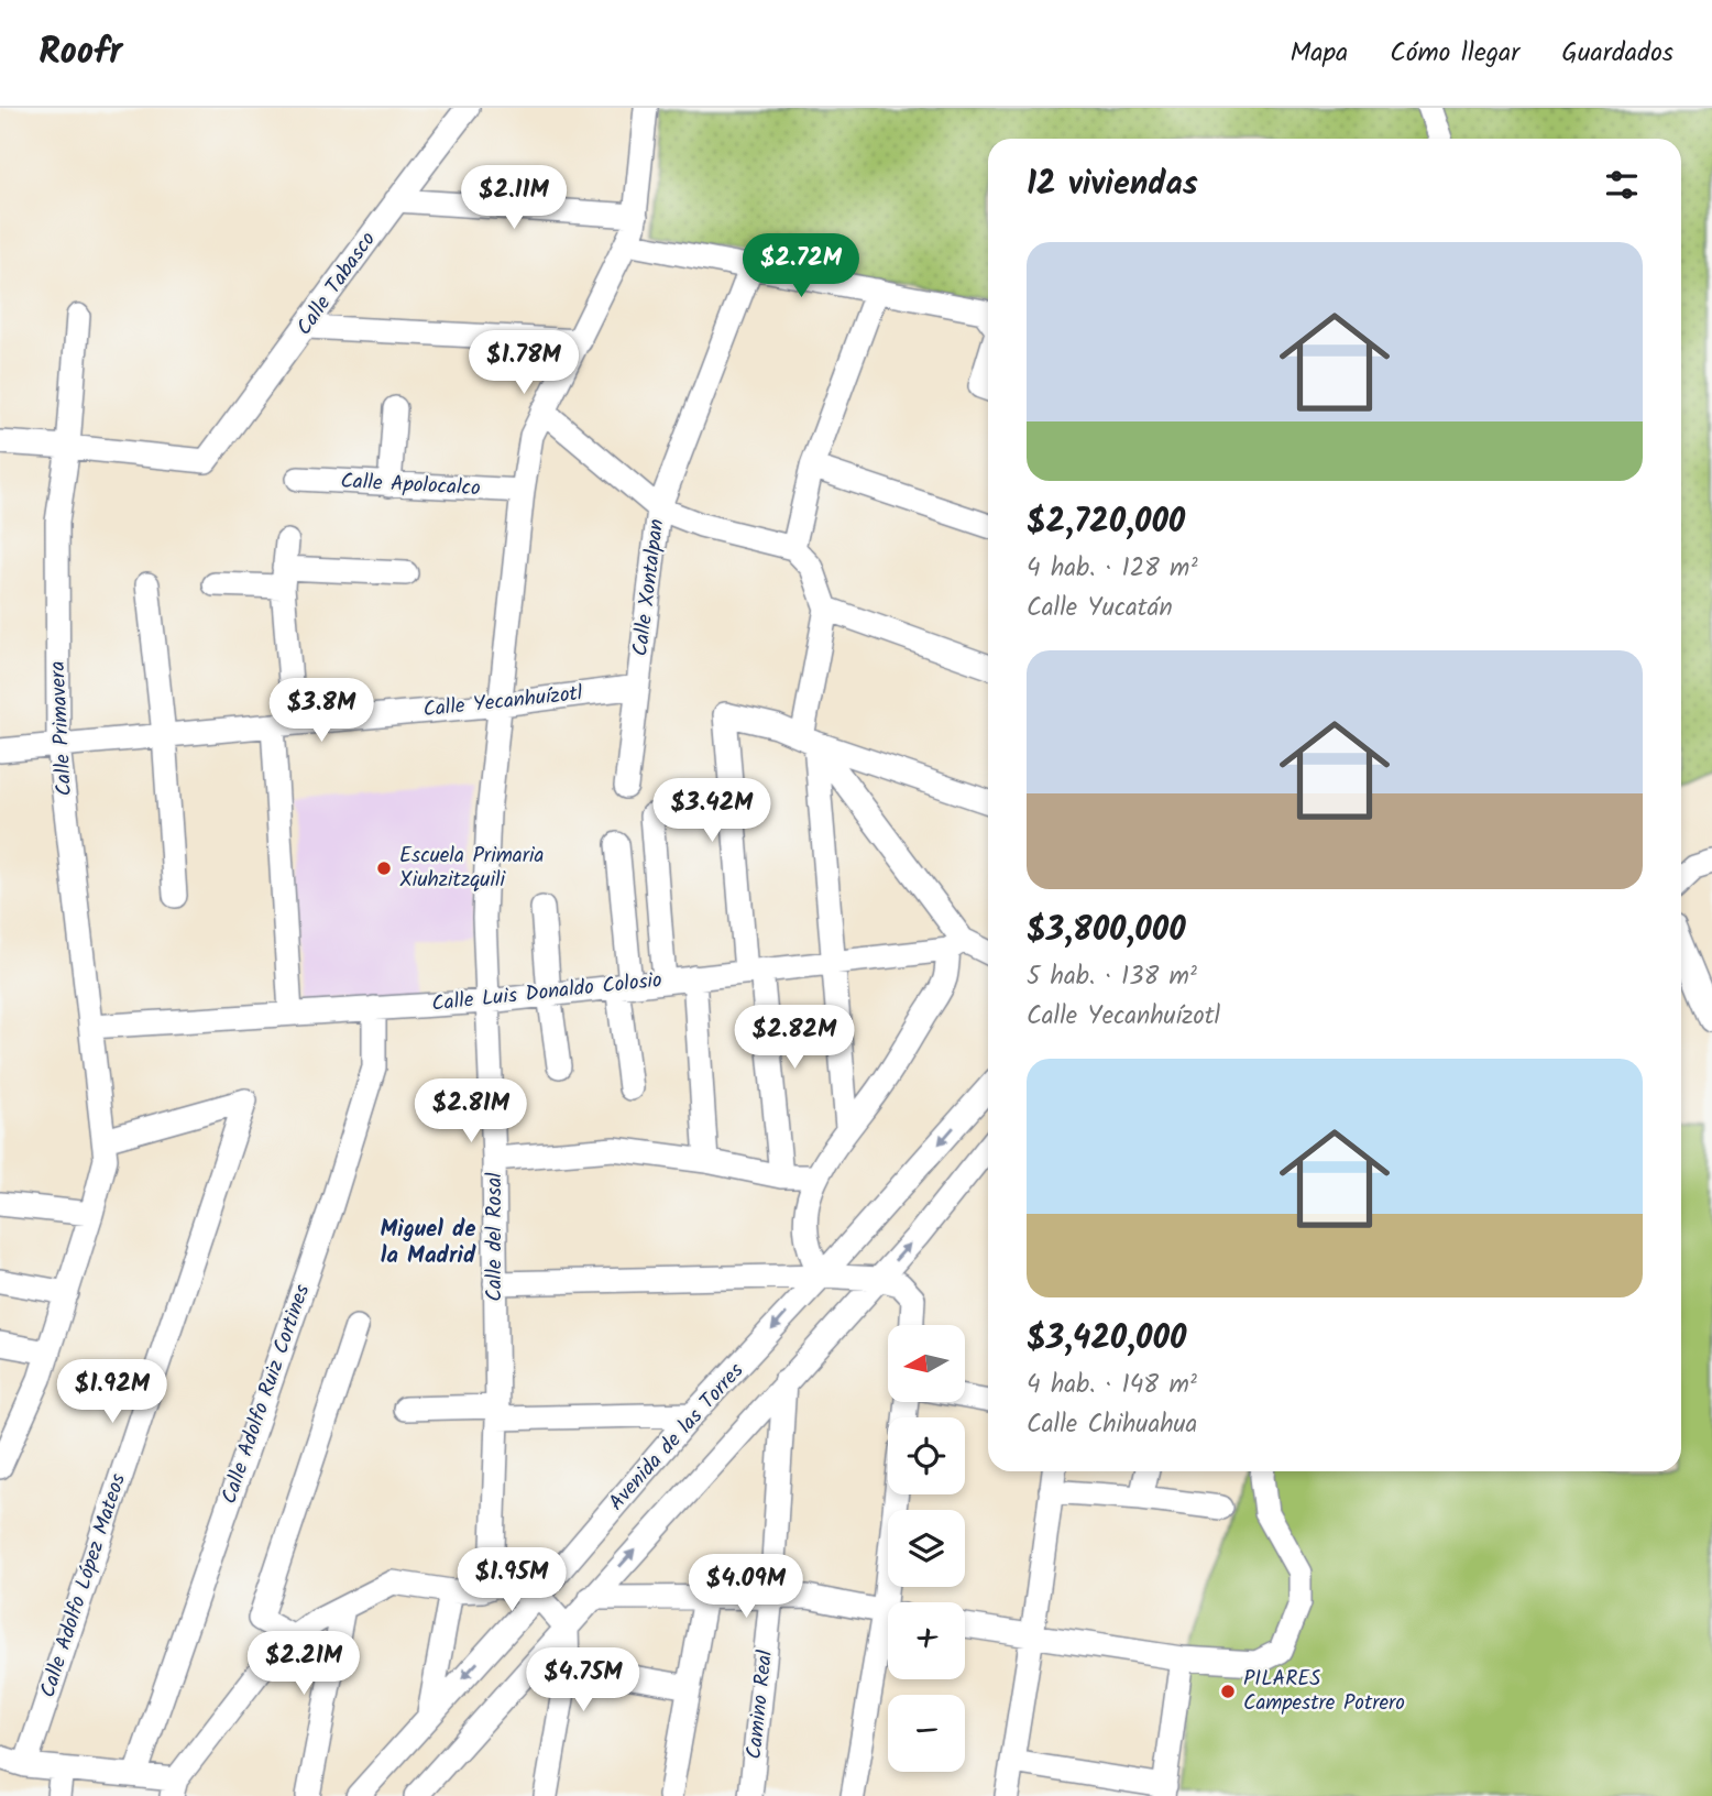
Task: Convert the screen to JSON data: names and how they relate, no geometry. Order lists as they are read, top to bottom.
{
  "streets": {
    "street": [
      "Calle Tabasco",
      "Calle Apolocalco",
      "Calle Xontalpan",
      "Calle Yecanhuízotl",
      "Calle Primavera",
      "Calle Luis Donaldo Colosio",
      "Calle del Rosal",
      "Calle Adolfo Ruiz Cortines",
      "Avenida de las Torres",
      "Calle Adolfo López Mateos",
      "Camino Real"
    ]
  },
  "crossings": [
    ["Calle Tabasco", "Calle Primavera"],
    ["Calle Xontalpan", "Calle Yecanhuízotl"],
    ["Calle Yecanhuízotl", "Calle Primavera"],
    ["Calle Yecanhuízotl", "Calle del Rosal"],
    ["Calle Primavera", "Calle Luis Donaldo Colosio"],
    ["Calle Primavera", "Calle Adolfo López Mateos"],
    ["Calle Luis Donaldo Colosio", "Calle del Rosal"],
    ["Calle Luis Donaldo Colosio", "Calle Adolfo Ruiz Cortines"],
    ["Avenida de las Torres", "Camino Real"]
  ],
  "districts": ["Miguel de la Madrid"],
  "places": ["Escuela Primaria Xiuhzitzquili", "PILARES Campestre Potrero"],
  "north": "left",
  "page": {
    "header": "Roofr",
    "nav": ["Mapa", "Cómo llegar", "Guardados"],
    "heading": "12 viviendas",
    "price": [
      "$2.11M",
      "$2.72M",
      "$1.78M",
      "$3.8M",
      "$3.42M",
      "$2.82M",
      "$2.81M",
      "$1.92M",
      "$1.95M",
      "$4.09M",
      "$2.21M",
      "$4.75M"
    ],
    "list": [
      {
        "name": "$2,720,000",
        "note": "4 hab. · 128 m² · Calle Yucatán"
      },
      {
        "name": "$3,800,000",
        "note": "5 hab. · 138 m² · Calle Yecanhuízotl"
      },
      {
        "name": "$3,420,000",
        "note": "4 hab. · 148 m² · Calle Chihuahua"
      }
    ],
    "map_buttons": ["+", "−"]
  }
}
